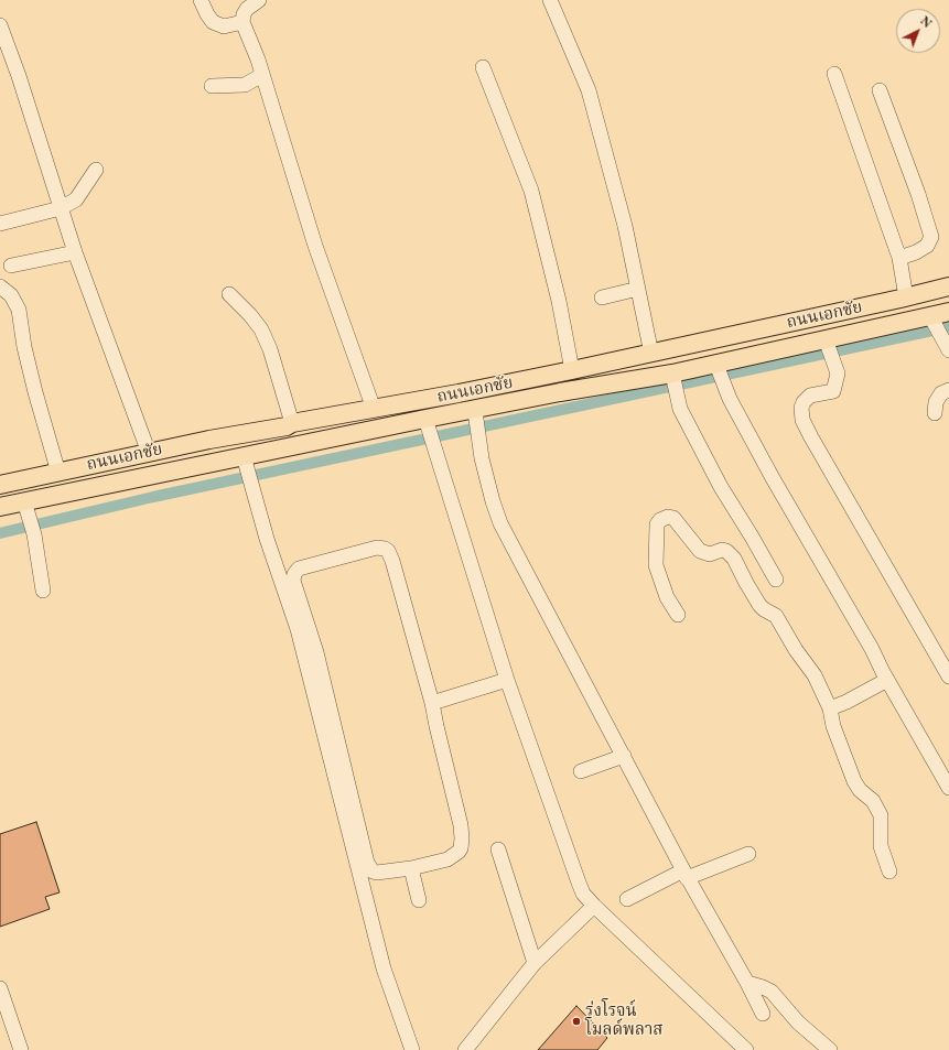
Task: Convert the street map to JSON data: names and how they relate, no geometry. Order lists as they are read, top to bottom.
{
  "streets": {
    "main road": ["ถนนเอกชัย"]
  },
  "places": ["รุ่งโรจน์ โมลด์พลาส"],
  "north": "top right"
}
